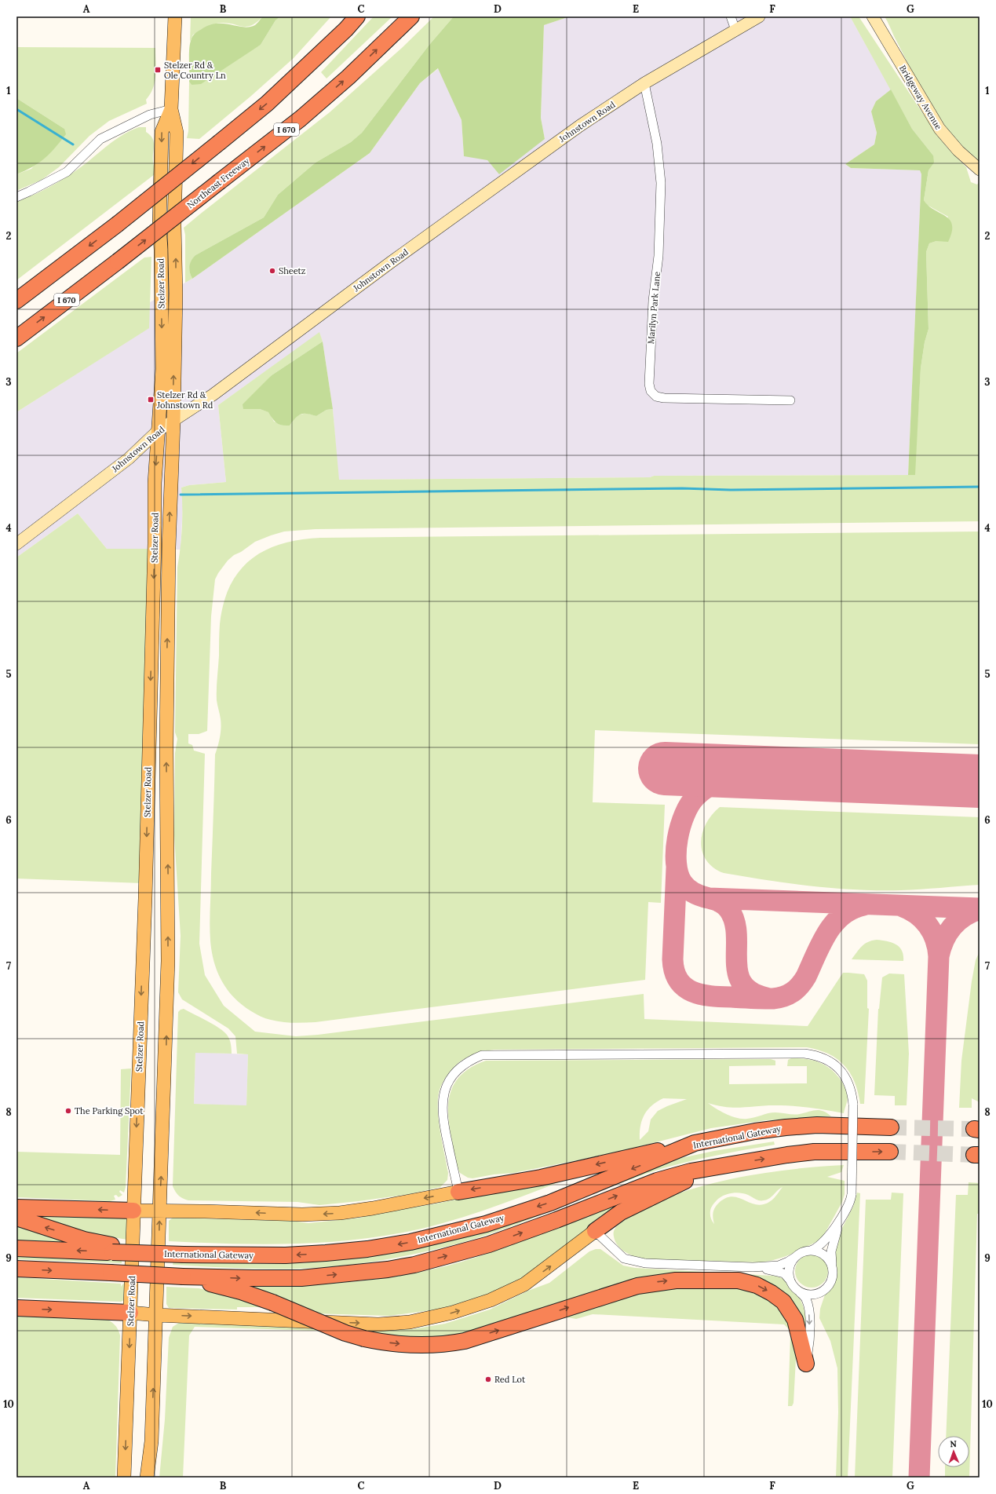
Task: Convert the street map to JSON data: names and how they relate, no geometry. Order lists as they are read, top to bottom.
{
  "streets": {
    "highway": ["I 670", "Northeast Freeway", "International Gateway"],
    "main road": ["Bridgeway Avenue", "Johnstown Road", "Stelzer Road"],
    "street": ["Marilyn Park Lane"]
  },
  "crossings": [
    ["Johnstown Road", "Stelzer Road"],
    ["Johnstown Road", "Marilyn Park Lane"]
  ],
  "places": {
    "transit": ["Stelzer Rd & Ole Country Ln", "Stelzer Rd & Johnstown Rd"],
    "other": ["Sheetz", "The Parking Spot", "Red Lot"]
  },
  "north": "top",
  "grid": {
    "columns": [
      "A",
      "B",
      "C",
      "D",
      "E",
      "F",
      "G"
    ],
    "rows": [
      "1",
      "2",
      "3",
      "4",
      "5",
      "6",
      "7",
      "8",
      "9",
      "10"
    ]
  }
}
